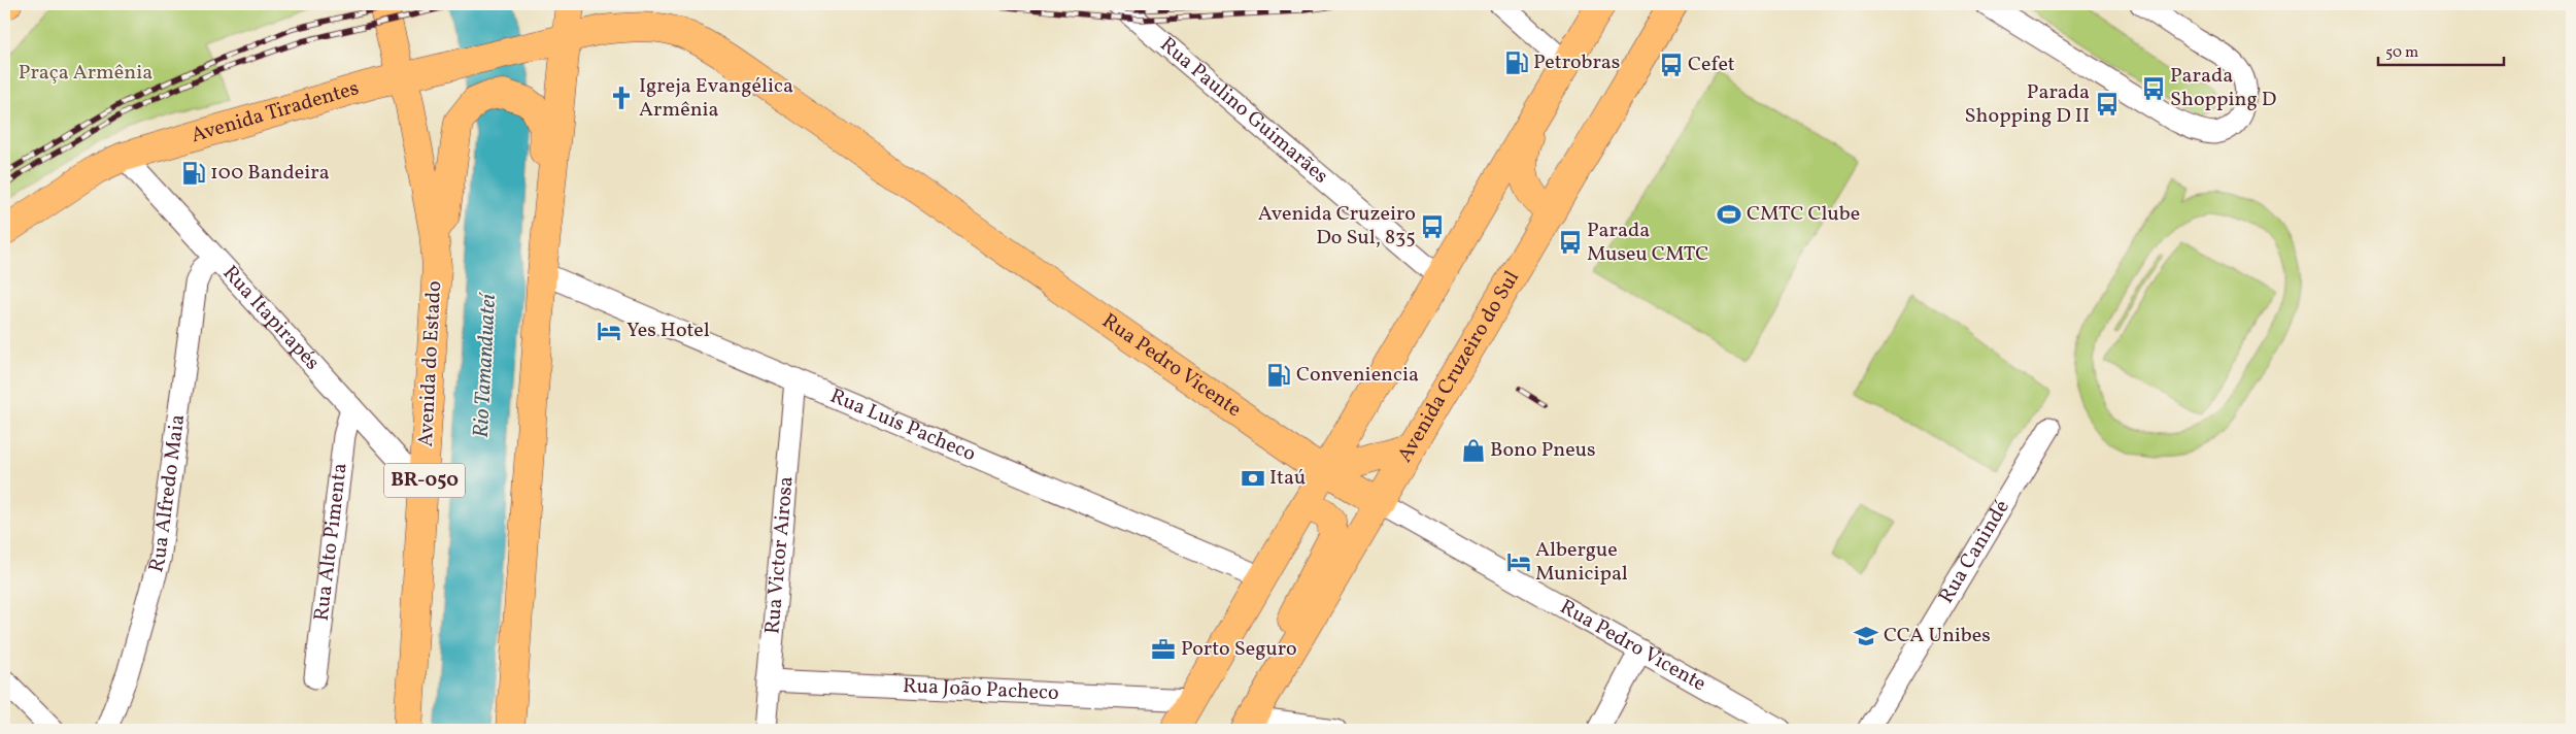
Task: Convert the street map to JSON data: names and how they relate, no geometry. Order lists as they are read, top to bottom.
{
  "streets": {
    "main road": [
      "Avenida Tiradentes",
      "Avenida do Estado",
      "Rua Pedro Vicente",
      "Avenida Cruzeiro do Sul",
      "BR-050"
    ],
    "street": [
      "Rua Paulino Guimarães",
      "Rua Itapirapés",
      "Rua Luís Pacheco",
      "Rua Alfredo Maia",
      "Rua Alto Pimenta",
      "Rua Canindé",
      "Rua Victor Airosa",
      "Rua João Pacheco"
    ]
  },
  "crossings": [
    ["Avenida Tiradentes", "Rua Itapirapés"],
    ["Avenida Tiradentes", "Avenida do Estado"],
    ["Avenida Tiradentes", "Rua Pedro Vicente"],
    ["Rua Itapirapés", "Avenida do Estado"],
    ["Rua Itapirapés", "Rua Alfredo Maia"],
    ["Rua Itapirapés", "Rua Alto Pimenta"],
    ["Rua Pedro Vicente", "Avenida Cruzeiro do Sul"],
    ["Rua Luís Pacheco", "Rua Victor Airosa"],
    ["Rua Victor Airosa", "Rua João Pacheco"]
  ],
  "water": ["Rio Tamanduateí"],
  "parks": ["Praça Armênia"],
  "places": {
    "fuel station": ["Petrobras", "100 Bandeira", "Conveniencia"],
    "bus stop": [
      "Cefet",
      "Parada Shopping D",
      "Parada Shopping D II",
      "Avenida Cruzeiro Do Sul, 835",
      "Parada Museu CMTC"
    ],
    "church": ["Igreja Evangélica Armênia"],
    "sports": ["CMTC Clube"],
    "hotel": ["Yes Hotel", "Albergue Municipal"],
    "shop": ["Bono Pneus"],
    "bank": ["Itaú"],
    "school or university": ["CCA Unibes"],
    "office": ["Porto Seguro"]
  },
  "scale_bar": "50 m"
}
